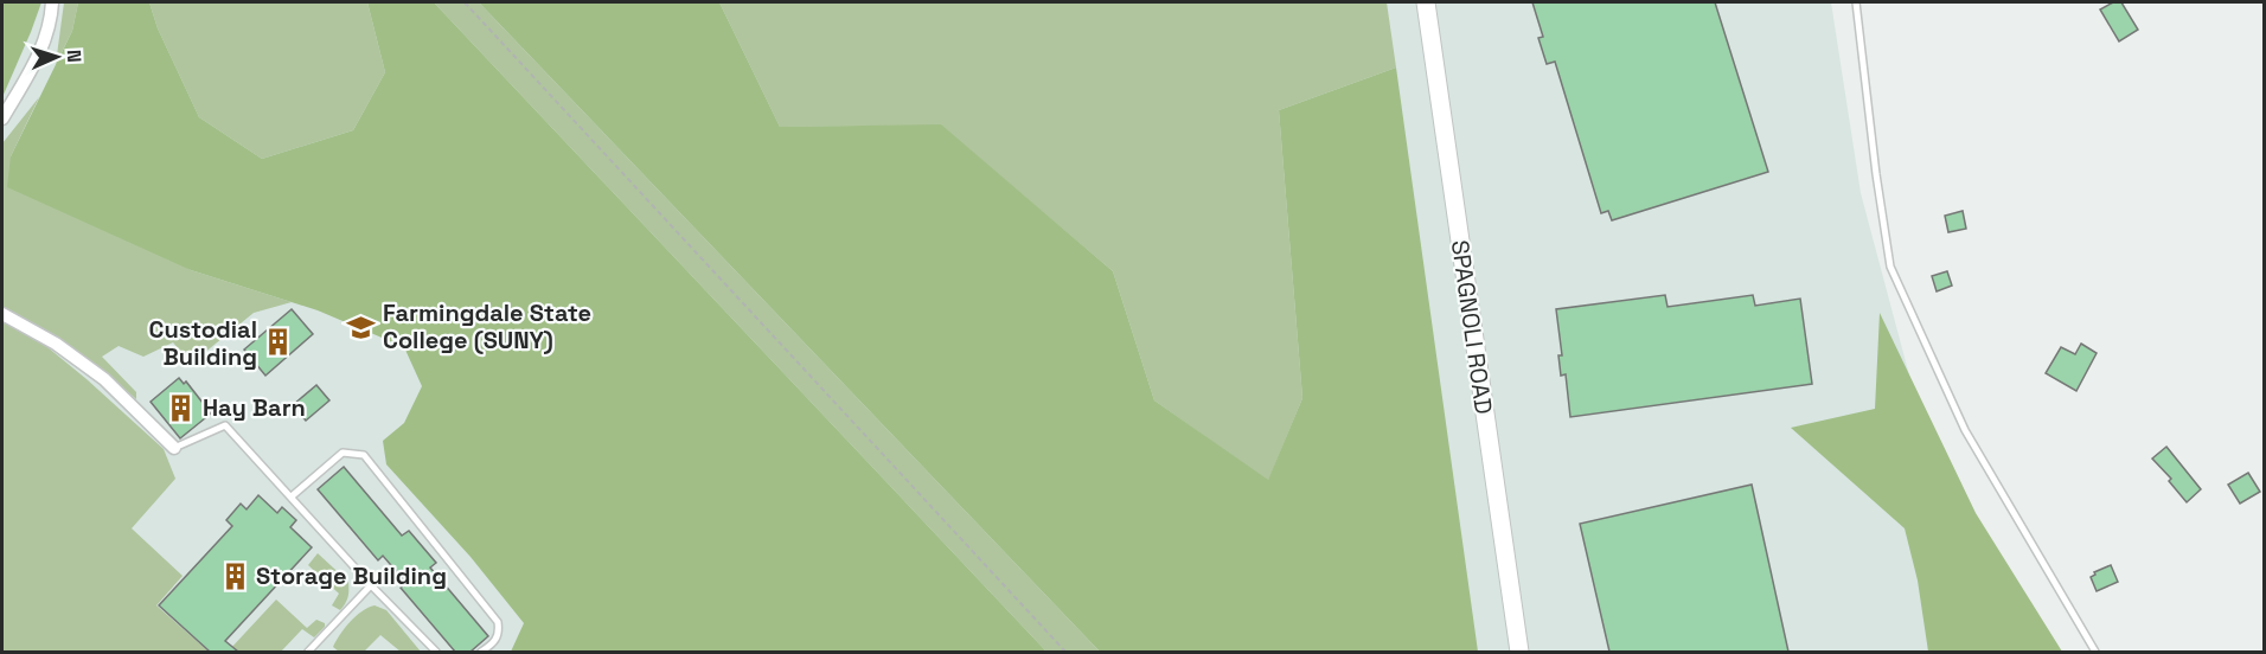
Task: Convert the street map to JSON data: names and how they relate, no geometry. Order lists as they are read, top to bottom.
{
  "streets": {
    "main road": ["SPAGNOLI ROAD"]
  },
  "places": {
    "school or university": ["Farmingdale State College (SUNY)"],
    "building": ["Custodial Building", "Hay Barn", "Storage Building"]
  },
  "north": "right"
}
